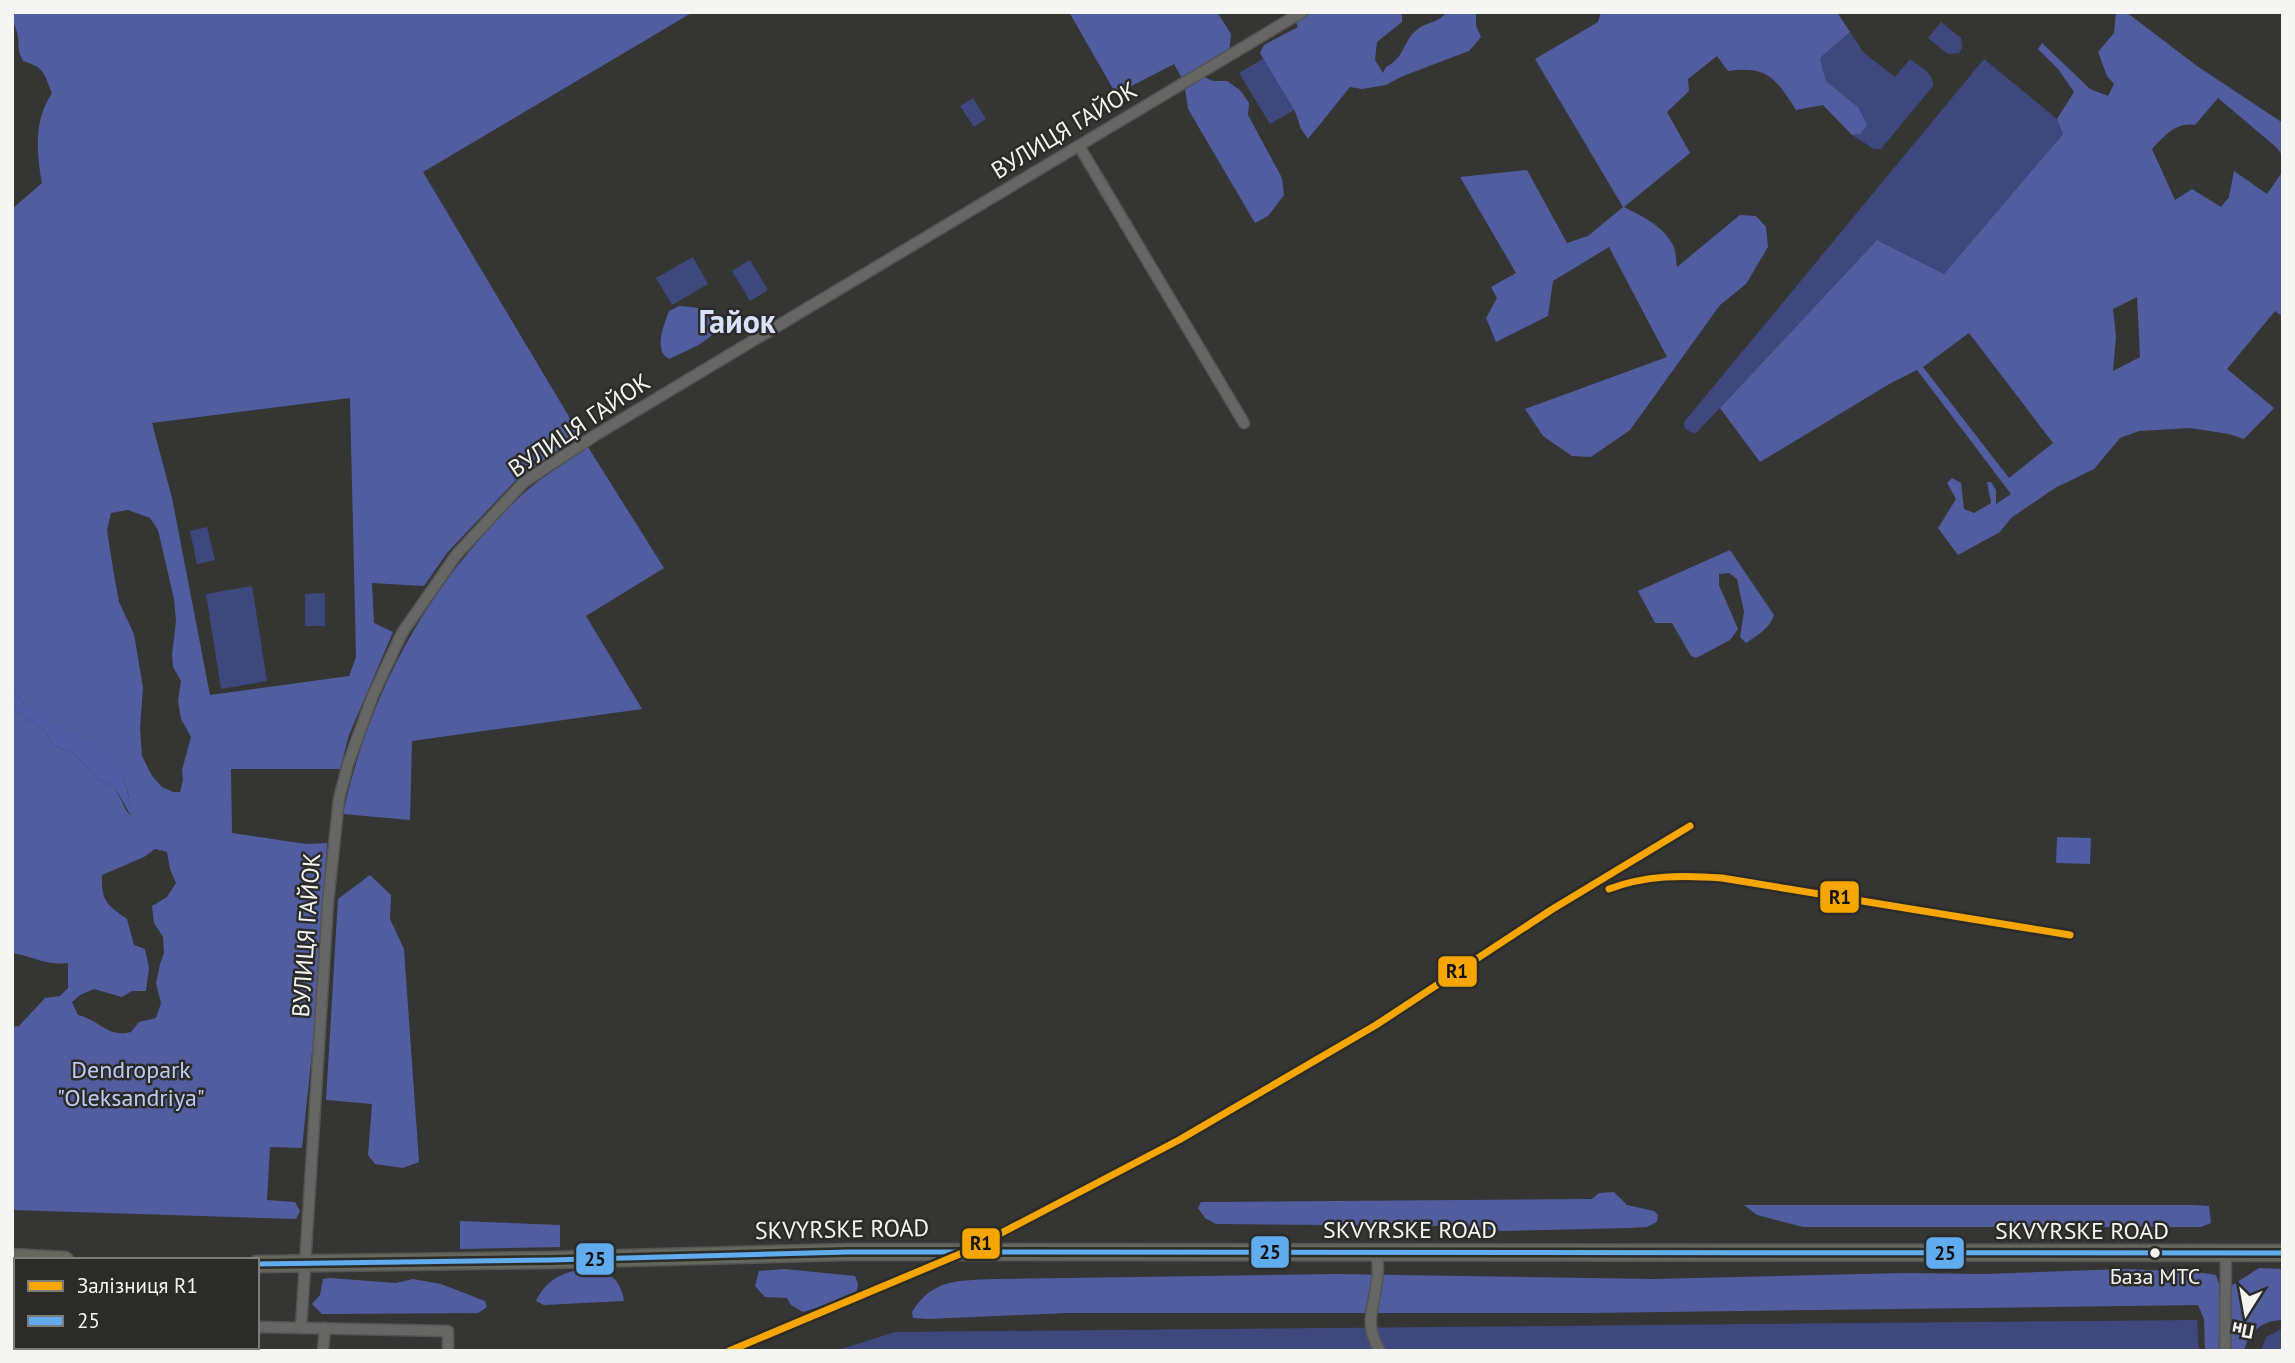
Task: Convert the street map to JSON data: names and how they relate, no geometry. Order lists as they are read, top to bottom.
{
  "streets": {
    "main road": ["SKVYRSKE ROAD"],
    "street": ["ВУЛИЦЯ ГАЙОК"]
  },
  "crossings": [
    ["ВУЛИЦЯ ГАЙОК", "SKVYRSKE ROAD"]
  ],
  "districts": ["Гайок"],
  "parks": ["Dendropark \"Oleksandriya\""],
  "places": ["База МТС"],
  "lines": ["rail line R1", "transit line 25"],
  "legend": ["Залізниця R1", "25"],
  "north": "bottom"
}
